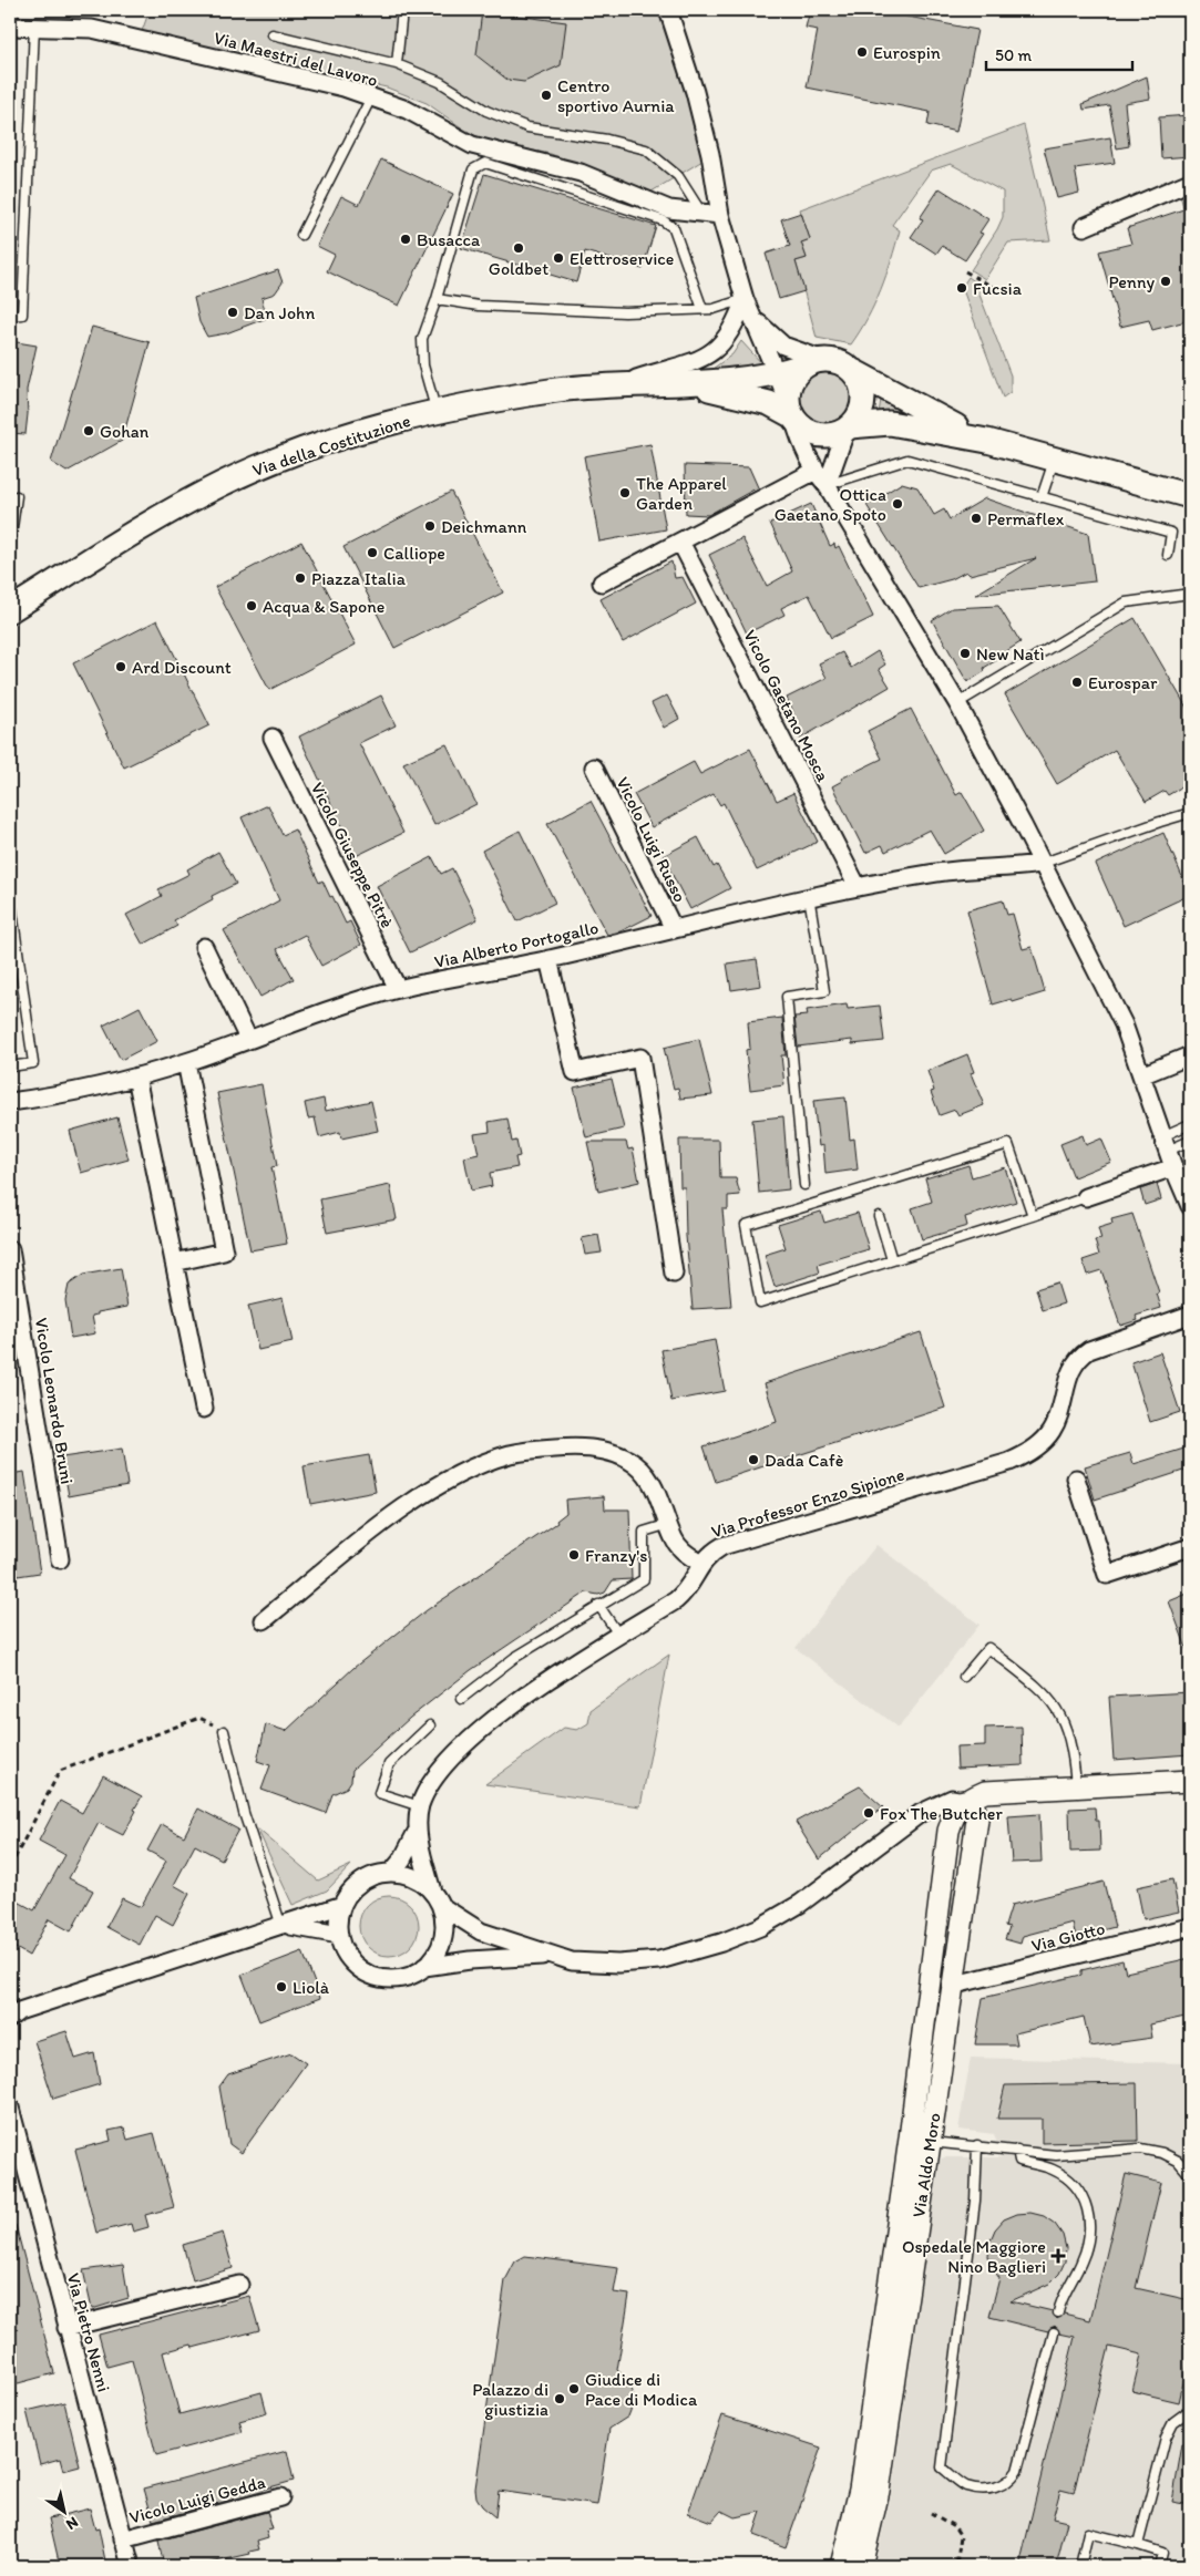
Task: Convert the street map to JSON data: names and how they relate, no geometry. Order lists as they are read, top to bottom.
{
  "streets": {
    "main road": ["Via della Costituzione"],
    "street": [
      "Via Maestri del Lavoro",
      "Vicolo Gaetano Mosca",
      "Vicolo Luigi Russo",
      "Vicolo Giuseppe Pitrè",
      "Via Alberto Portogallo",
      "Vicolo Leonardo Bruni",
      "Via Professor Enzo Sipione",
      "Via Giotto",
      "Via Aldo Moro",
      "Via Pietro Nenni",
      "Vicolo Luigi Gedda"
    ]
  },
  "crossings": [
    ["Vicolo Gaetano Mosca", "Via Alberto Portogallo"],
    ["Vicolo Luigi Russo", "Via Alberto Portogallo"],
    ["Vicolo Giuseppe Pitrè", "Via Alberto Portogallo"],
    ["Via Giotto", "Via Aldo Moro"],
    ["Via Pietro Nenni", "Vicolo Luigi Gedda"]
  ],
  "places": {
    "other": [
      "Eurospin",
      "Centro sportivo Aurnia",
      "Busacca",
      "Goldbet",
      "Elettroservice",
      "Penny",
      "Fucsia",
      "Dan John",
      "Gohan",
      "The Apparel Garden",
      "Ottica Gaetano Spoto",
      "Permaflex",
      "Deichmann",
      "Calliope",
      "Piazza Italia",
      "Acqua & Sapone",
      "New Natì",
      "Ard Discount",
      "Eurospar",
      "Dada Cafè",
      "Franzy's",
      "Fox The Butcher",
      "Liolà",
      "Giudice di Pace di Modica",
      "Palazzo di giustizia"
    ],
    "health": ["Ospedale Maggiore Nino Baglieri"]
  },
  "scale_bar": "50 m",
  "north": "bottom right"
}
